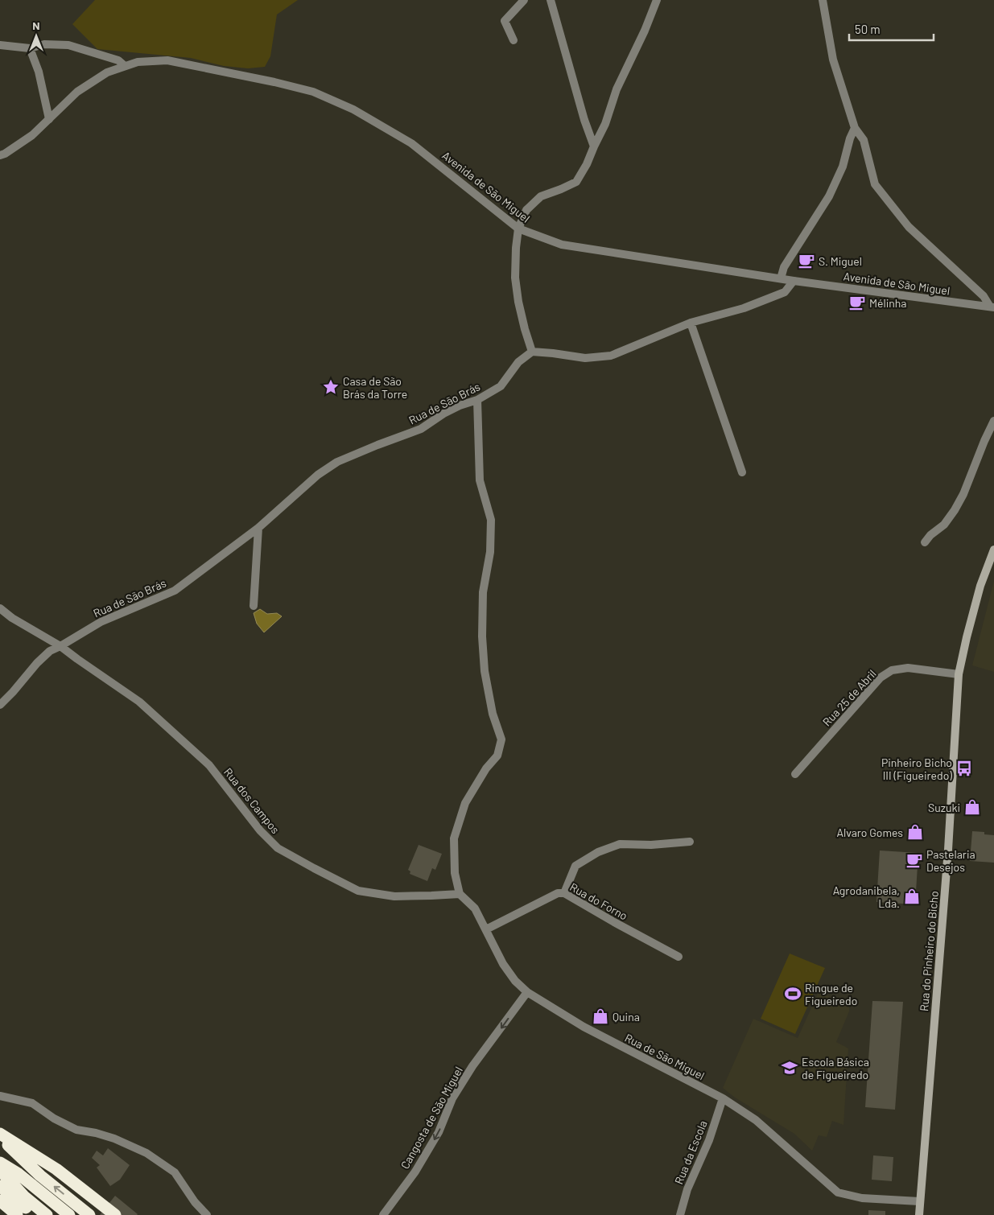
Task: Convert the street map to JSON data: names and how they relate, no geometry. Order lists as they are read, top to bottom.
{
  "streets": {
    "main road": ["Rua do Pinheiro do Bicho"],
    "street": [
      "Avenida de São Miguel",
      "Rua de São Brás",
      "Rua 25 de Abril",
      "Rua dos Campos",
      "Rua do Forno",
      "Rua de São Miguel",
      "Cangosta de São Miguel",
      "Rua da Escola"
    ]
  },
  "crossings": [
    ["Rua de São Brás", "Rua dos Campos"],
    ["Rua 25 de Abril", "Rua do Pinheiro do Bicho"],
    ["Rua dos Campos", "Rua de São Miguel"],
    ["Rua do Forno", "Rua de São Miguel"],
    ["Rua do Pinheiro do Bicho", "Rua de São Miguel"],
    ["Rua de São Miguel", "Cangosta de São Miguel"],
    ["Rua de São Miguel", "Rua da Escola"]
  ],
  "one_way": ["Cangosta de São Miguel"],
  "places": {
    "cafe": ["S. Miguel", "Mélinha", "Pastelaria Desejos"],
    "place": ["Casa de São Brás da Torre"],
    "bus stop": ["Pinheiro Bicho III (Figueiredo)"],
    "shop": [
      "Suzuki",
      "Alvaro Gomes",
      "Agrodanibela, Lda.",
      "Quina"
    ],
    "sports": ["Ringue de Figueiredo"],
    "school or university": ["Escola Básica de Figueiredo"]
  },
  "scale_bar": "50 m",
  "north": "top"
}
